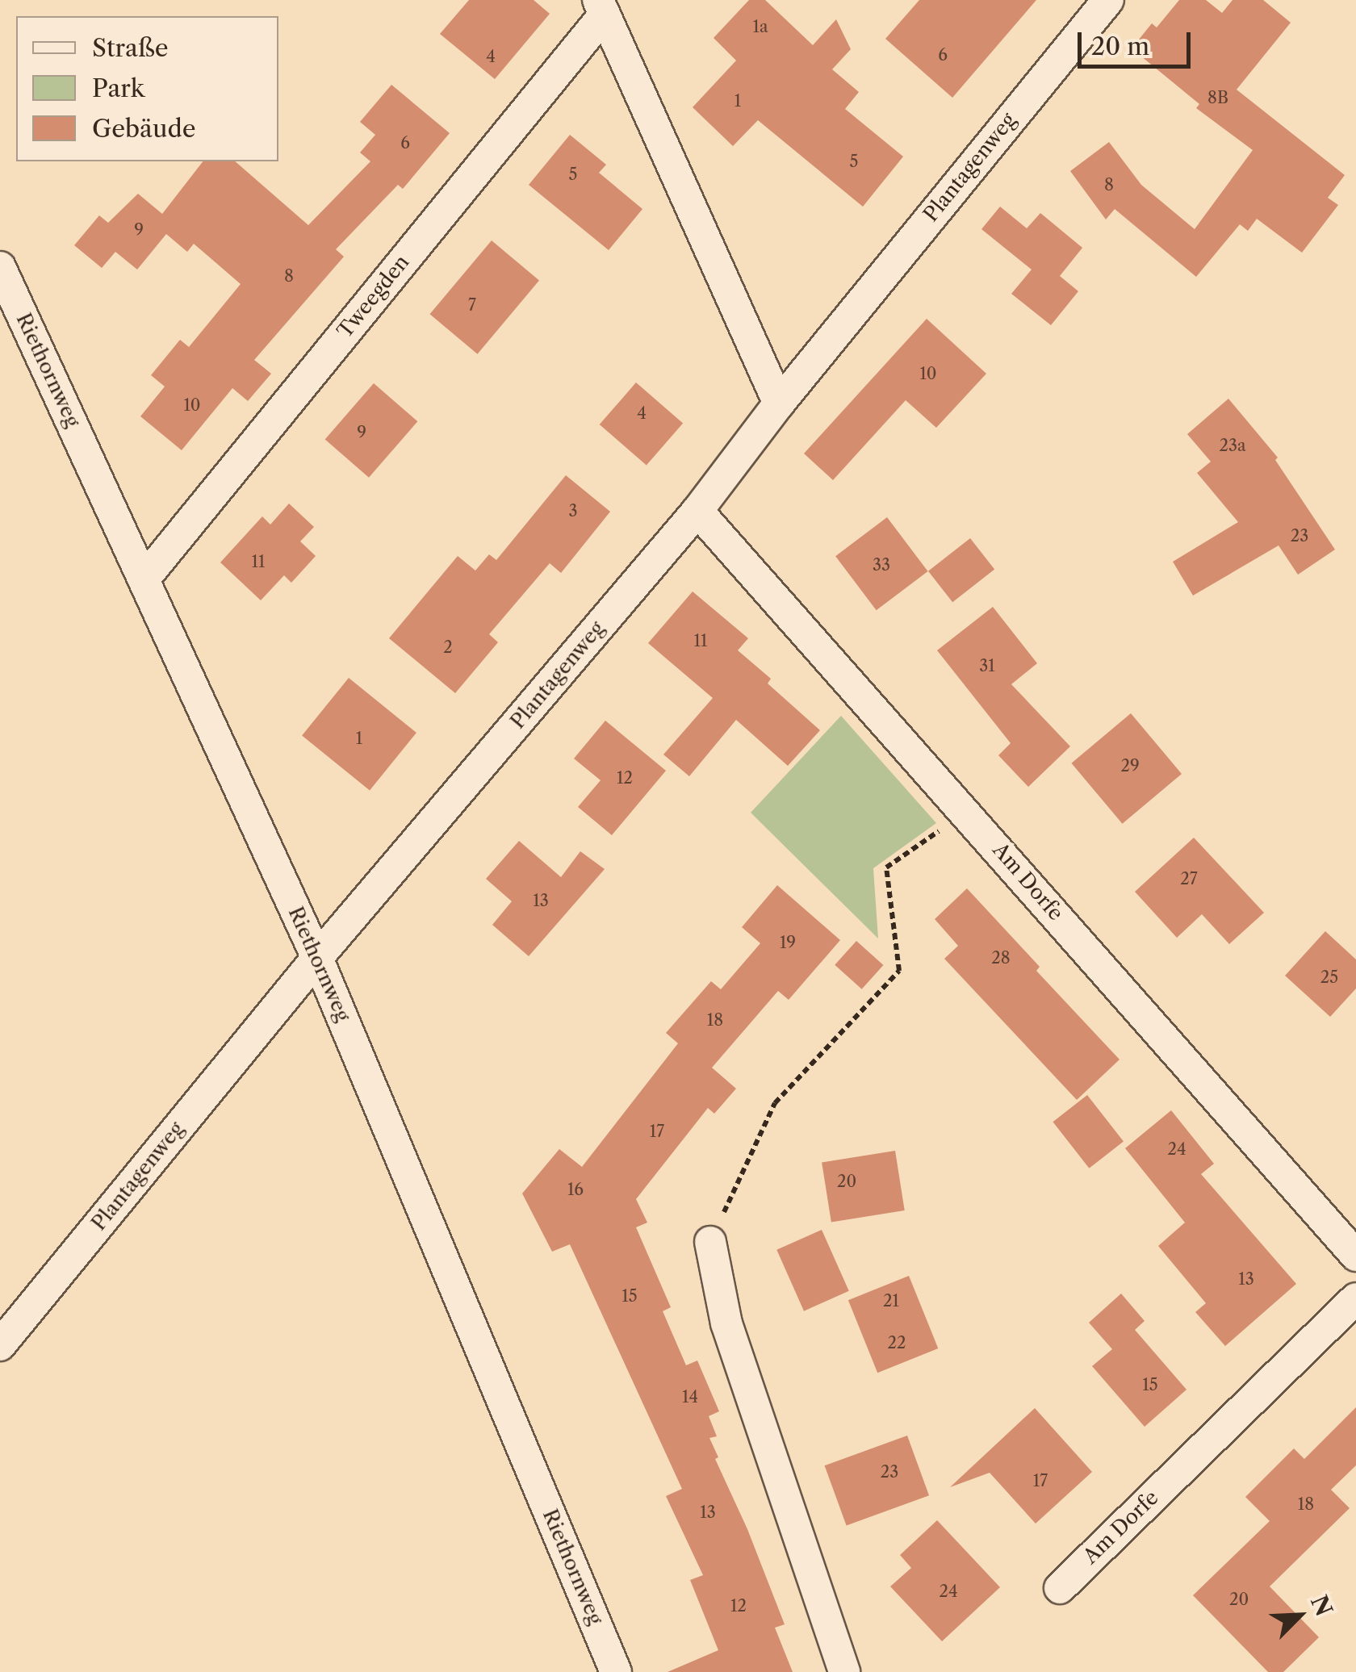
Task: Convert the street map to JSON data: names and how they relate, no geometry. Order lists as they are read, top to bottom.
{
  "streets": {
    "street": [
      "Plantagenweg",
      "Tweegden",
      "Riethornweg",
      "Am Dorfe"
    ]
  },
  "crossings": [
    ["Plantagenweg", "Tweegden"],
    ["Plantagenweg", "Riethornweg"],
    ["Plantagenweg", "Am Dorfe"],
    ["Tweegden", "Riethornweg"]
  ],
  "house_numbers": [
    "1a",
    "6",
    "4",
    "8B",
    "1",
    "6",
    "5",
    "5",
    "8",
    "9",
    "8",
    "7",
    "10",
    "10",
    "4",
    "9",
    "23a",
    "3",
    "23",
    "11",
    "33",
    "11",
    "2",
    "31",
    "1",
    "29",
    "12",
    "27",
    "13",
    "19",
    "28",
    "25",
    "18",
    "17",
    "24",
    "20",
    "16",
    "13",
    "15",
    "21",
    "22",
    "15",
    "14",
    "23",
    "17",
    "18",
    "13",
    "24",
    "20",
    "12"
  ],
  "legend": ["Straße", "Park", "Gebäude"],
  "scale_bar": "20 m",
  "north": "top right"
}
